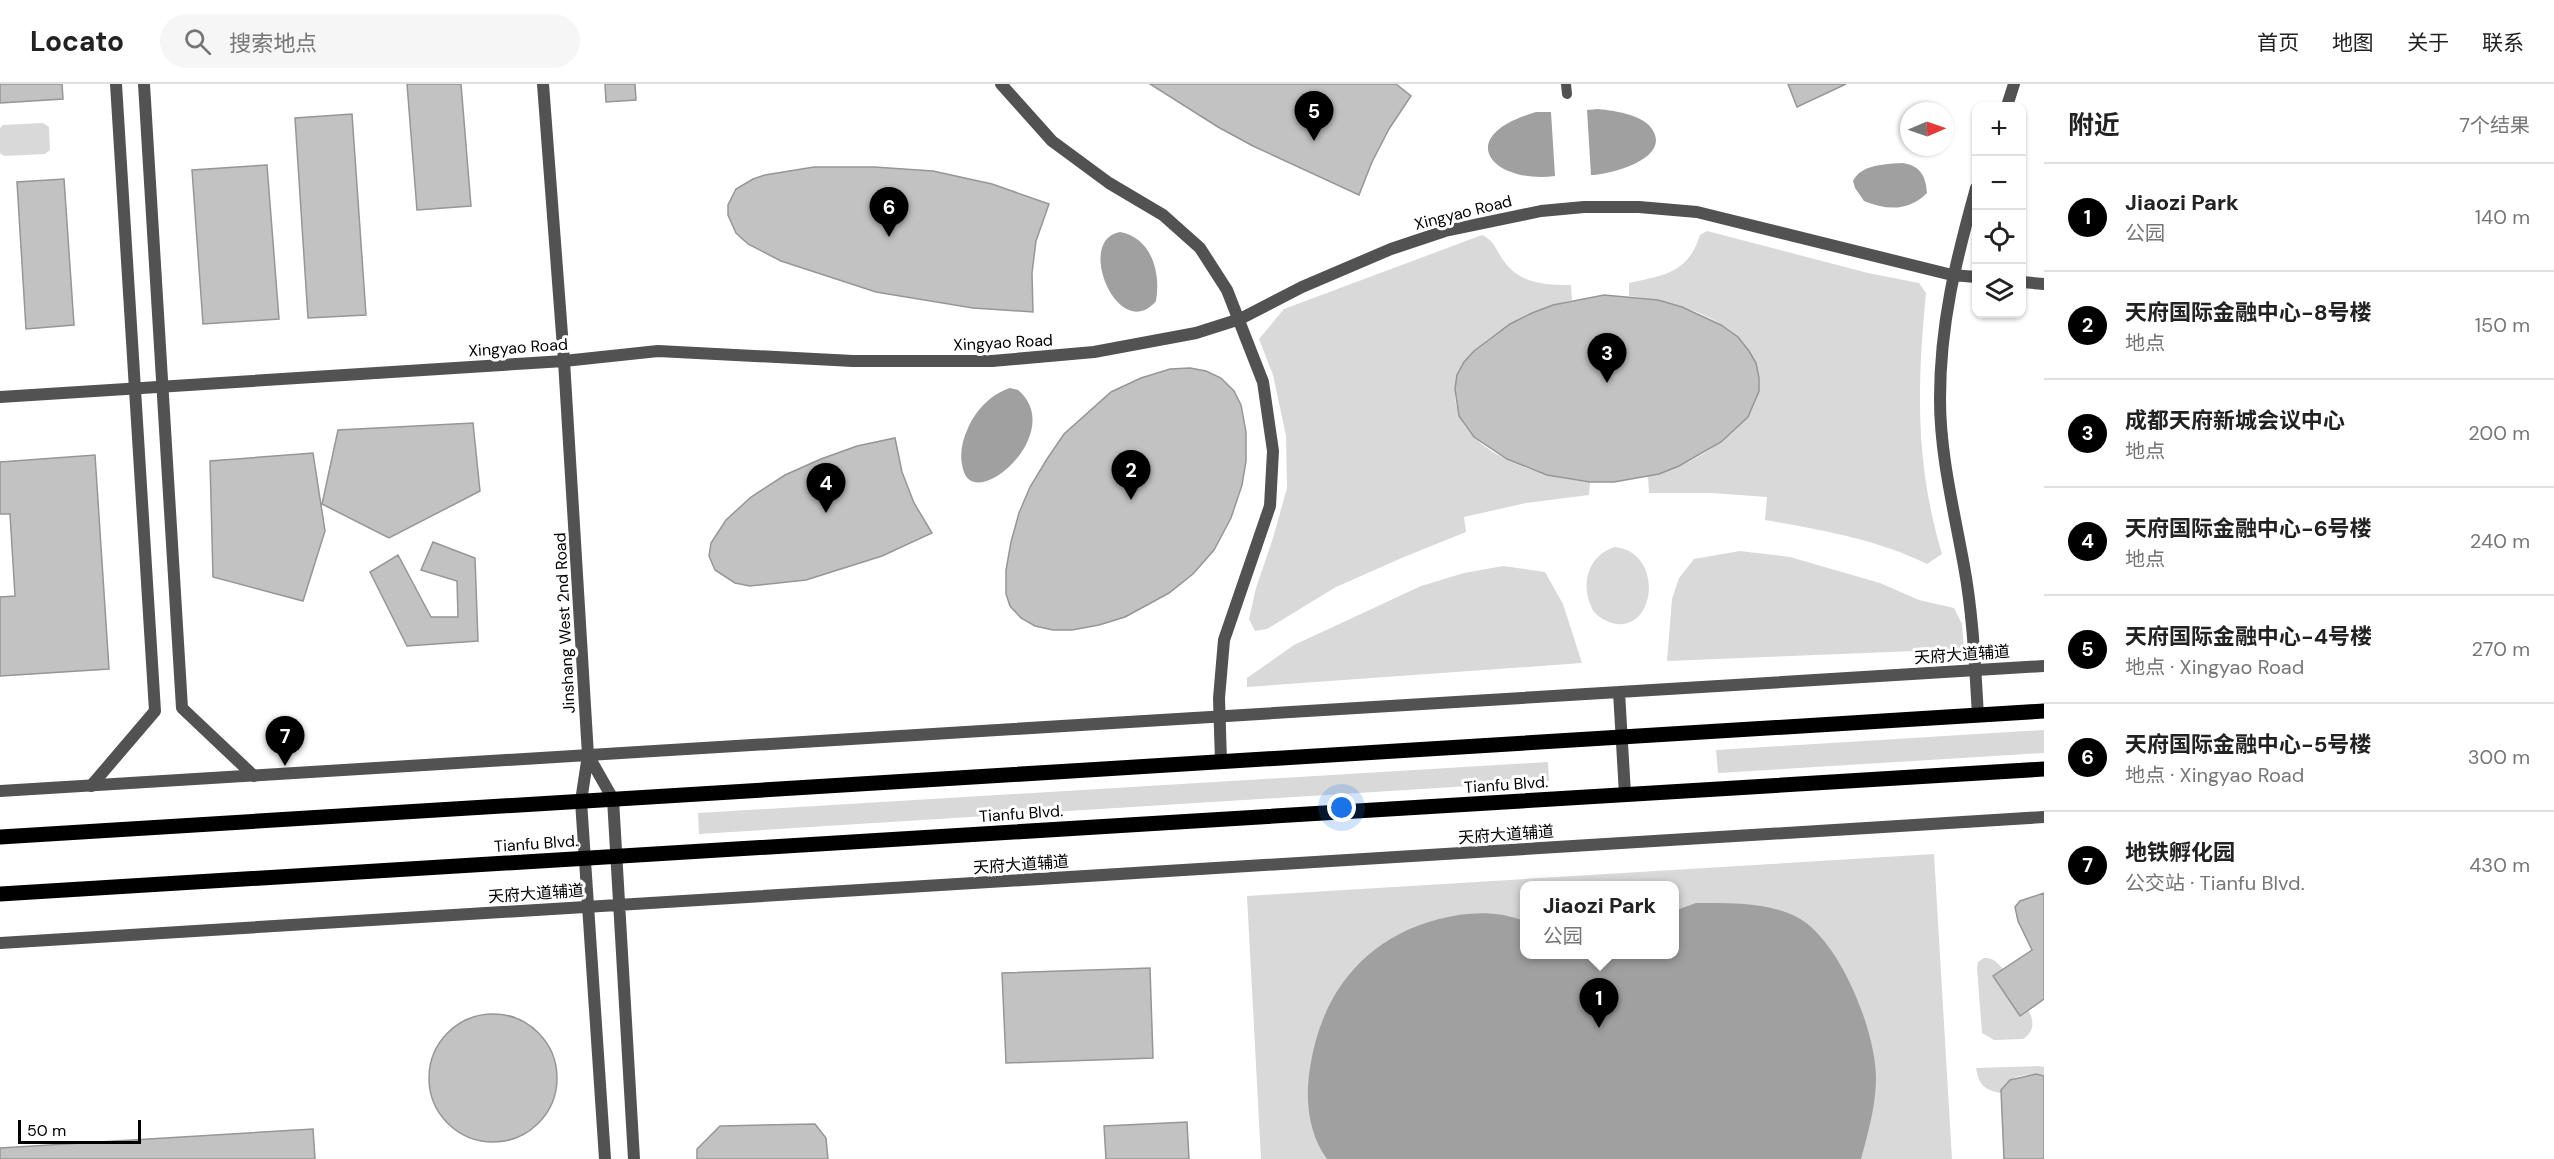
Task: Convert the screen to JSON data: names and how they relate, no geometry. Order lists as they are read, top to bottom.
{
  "streets": {
    "main road": ["Tianfu Blvd."],
    "street": ["Xingyao Road", "Jinshang West 2nd Road", "天府大道辅道"]
  },
  "crossings": [
    ["Xingyao Road", "Jinshang West 2nd Road"],
    ["Jinshang West 2nd Road", "天府大道辅道"],
    ["Jinshang West 2nd Road", "Tianfu Blvd."]
  ],
  "scale_bar": "50 m",
  "north": "right",
  "page": {
    "header": "Locato",
    "search": "搜索地点",
    "nav": [
      "首页",
      "地图",
      "关于",
      "联系"
    ],
    "heading": ["附近", "7个结果"],
    "pins": [
      "5",
      "6",
      "3",
      "2",
      "4",
      "7",
      "1"
    ],
    "map_buttons": ["+", "−"],
    "list": [
      {
        "mark": "1",
        "name": "Jiaozi Park",
        "note": "公园",
        "value": "140 m"
      },
      {
        "mark": "2",
        "name": "天府国际金融中心-8号楼",
        "note": "地点",
        "value": "150 m"
      },
      {
        "mark": "3",
        "name": "成都天府新城会议中心",
        "note": "地点",
        "value": "200 m"
      },
      {
        "mark": "4",
        "name": "天府国际金融中心-6号楼",
        "note": "地点",
        "value": "240 m"
      },
      {
        "mark": "5",
        "name": "天府国际金融中心-4号楼",
        "note": "地点 · Xingyao Road",
        "value": "270 m"
      },
      {
        "mark": "6",
        "name": "天府国际金融中心-5号楼",
        "note": "地点 · Xingyao Road",
        "value": "300 m"
      },
      {
        "mark": "7",
        "name": "地铁孵化园",
        "note": "公交站 · Tianfu Blvd.",
        "value": "430 m"
      }
    ],
    "popup": ["Jiaozi Park", "公园"],
    "scale": "50 m"
  }
}
